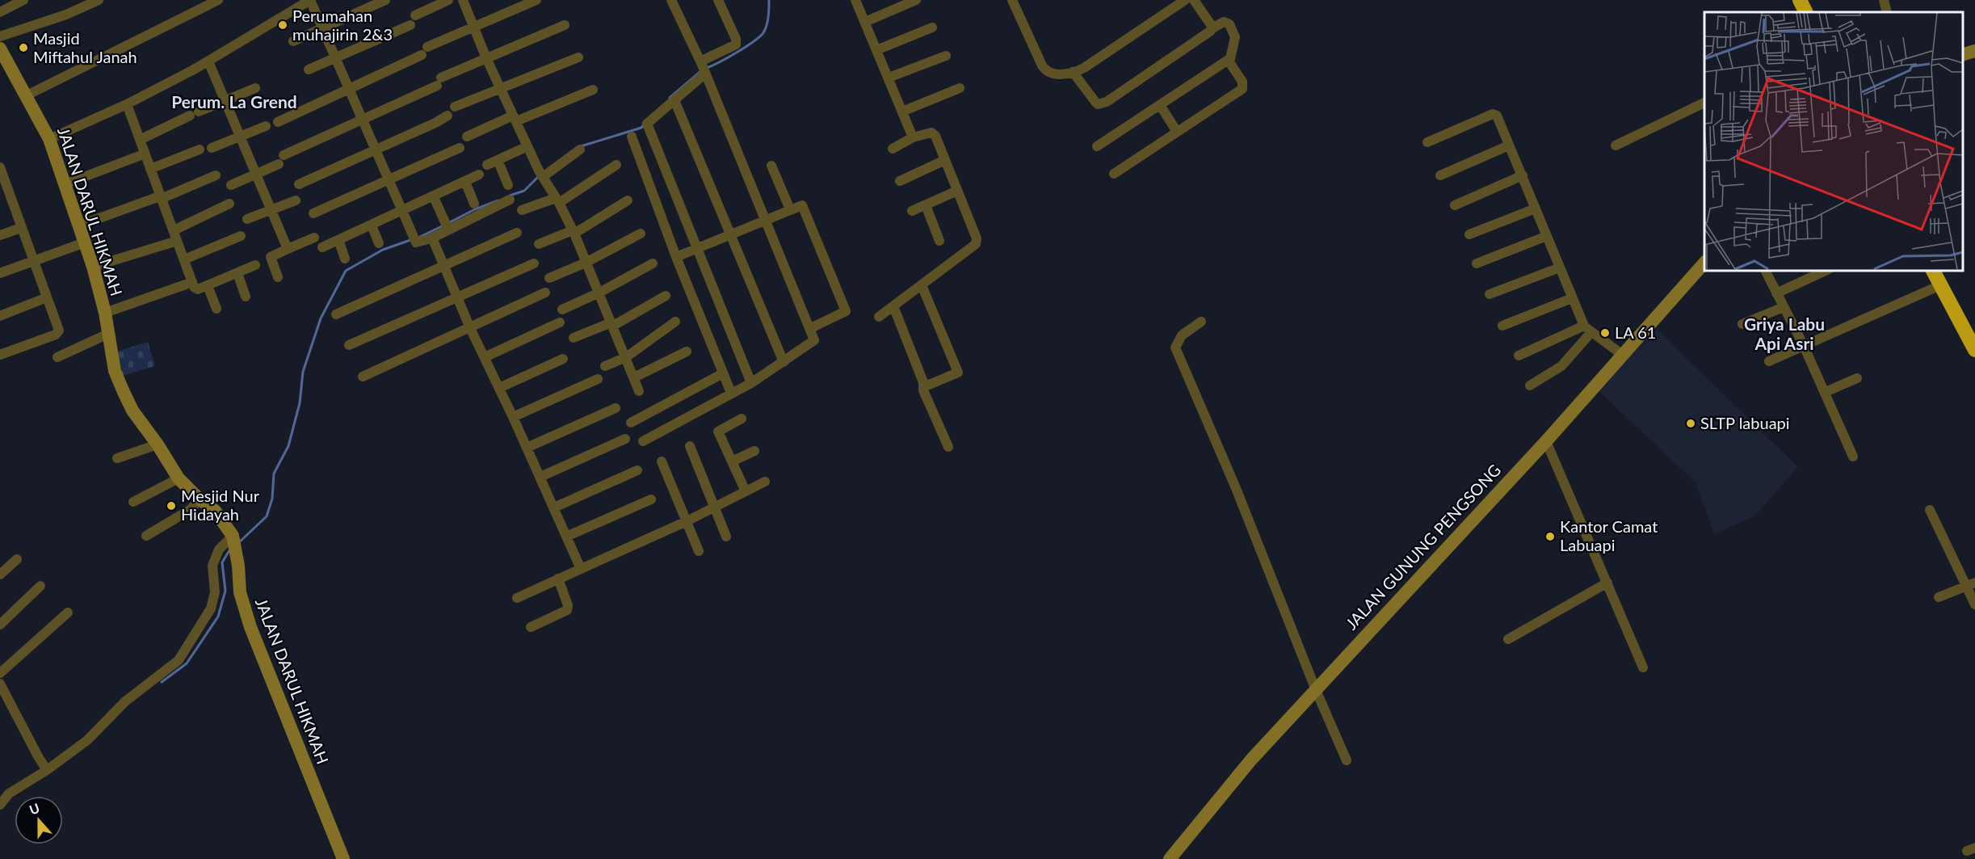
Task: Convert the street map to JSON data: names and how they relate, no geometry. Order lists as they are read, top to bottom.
{
  "streets": {
    "street": ["JALAN DARUL HIKMAH", "JALAN GUNUNG PENGSONG"]
  },
  "districts": ["Perum. La Grend", "Griya Labu Api Asri"],
  "places": [
    "Perumahan muhajirin 2&3",
    "Masjid Miftahul Janah",
    "LA 61",
    "SLTP labuapi",
    "Mesjid Nur Hidayah",
    "Kantor Camat Labuapi"
  ],
  "north": "top"
}
